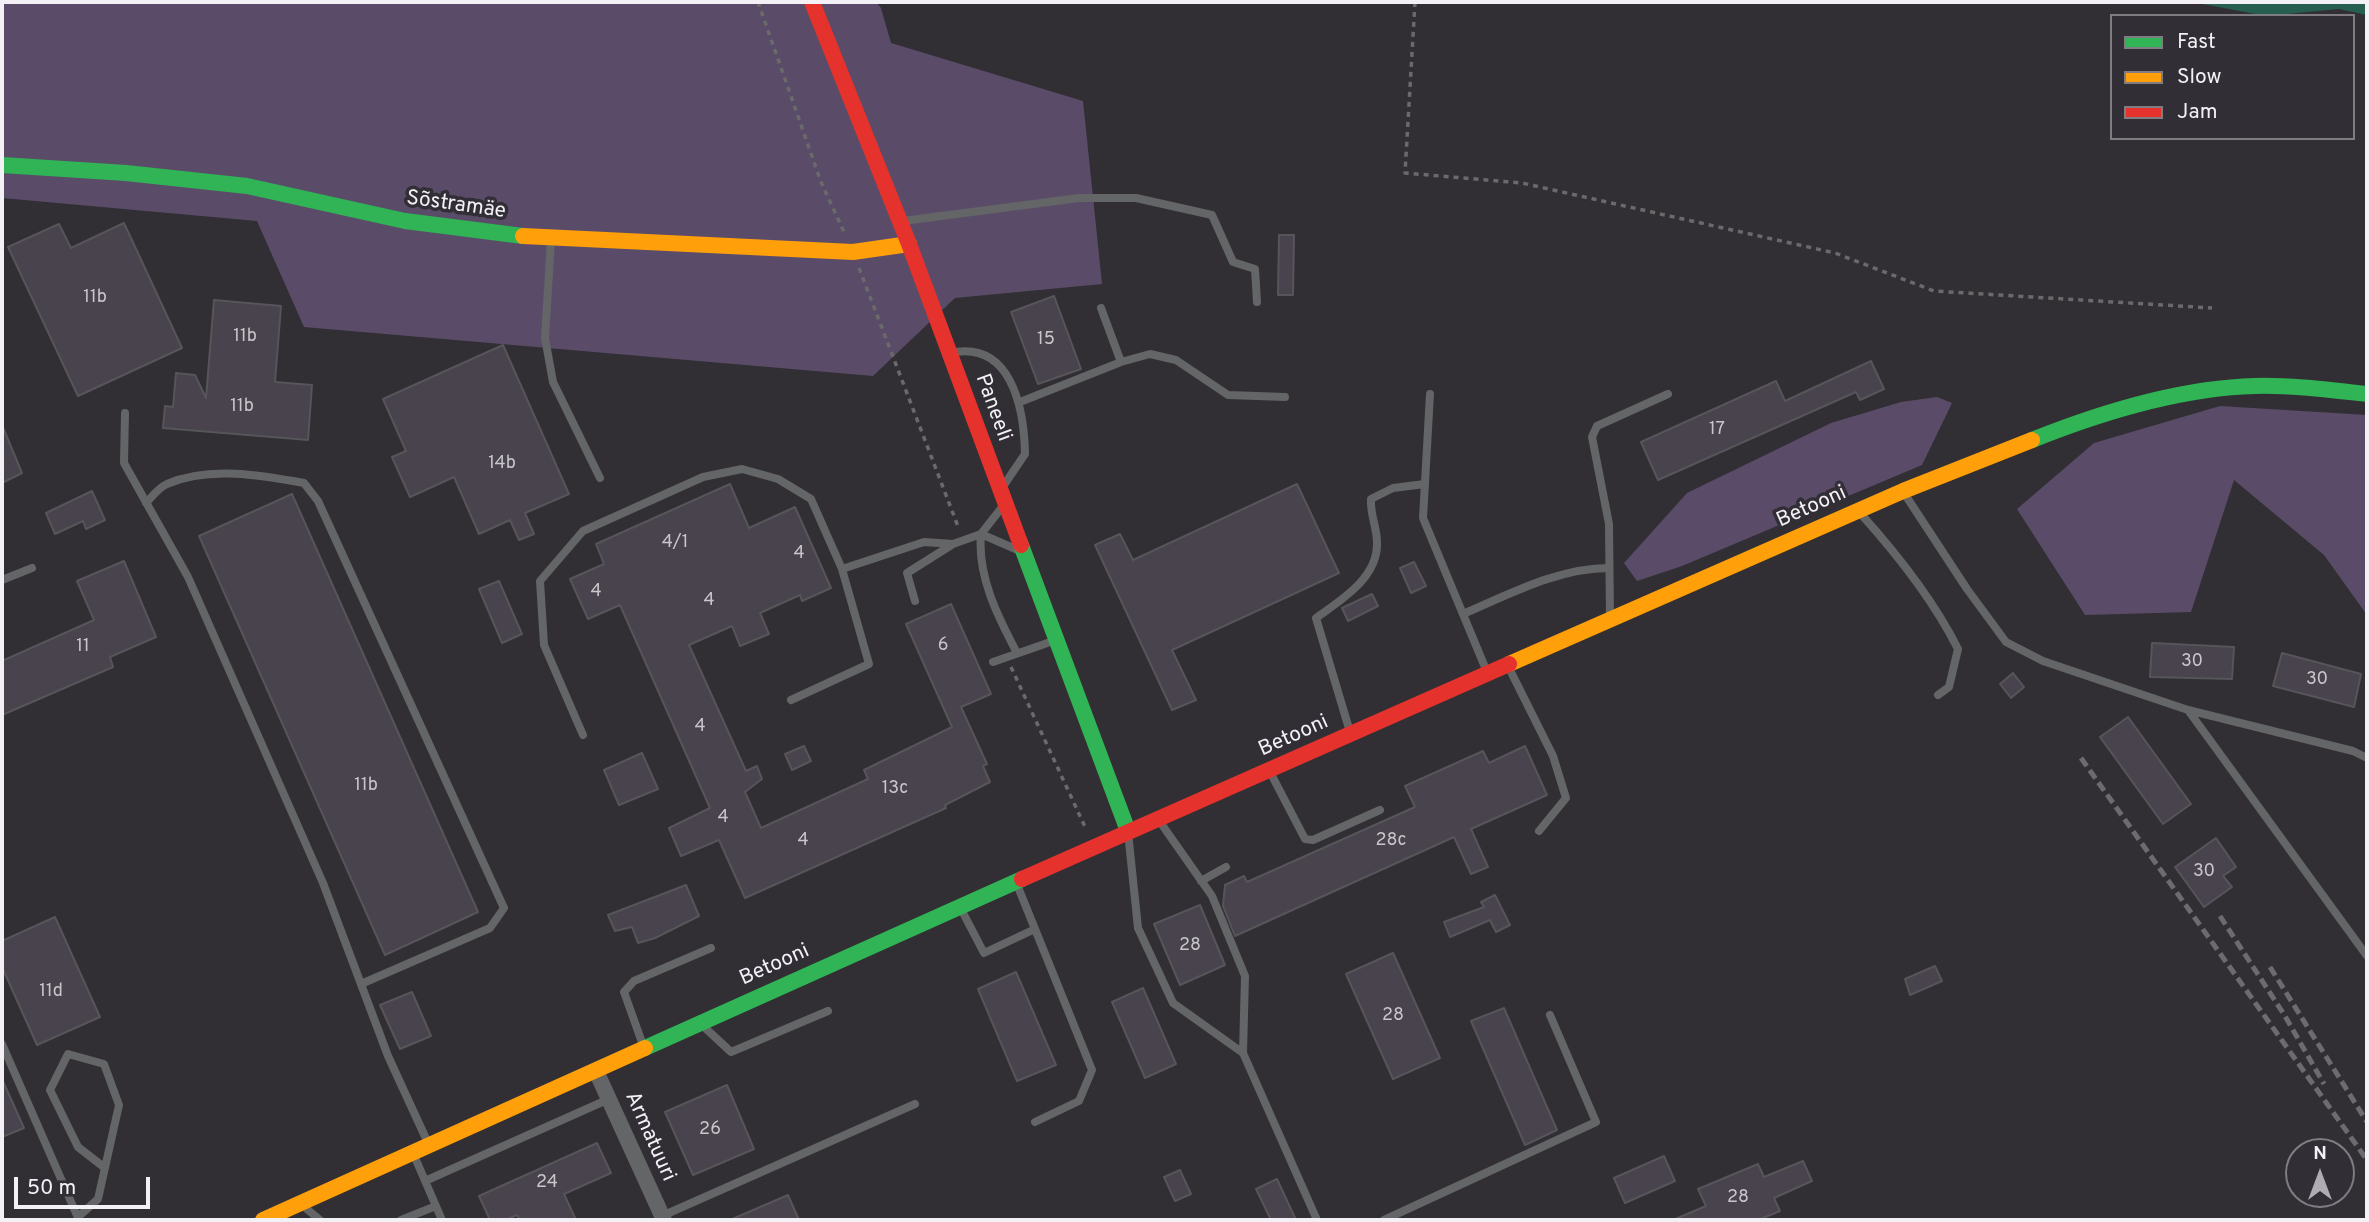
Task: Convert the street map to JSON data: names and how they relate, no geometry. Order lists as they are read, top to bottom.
{
  "streets": {
    "street": [
      "Sõstramäe",
      "Paneeli",
      "Betooni",
      "Armatuuri"
    ]
  },
  "crossings": [
    ["Sõstramäe", "Paneeli"],
    ["Paneeli", "Betooni"],
    ["Betooni", "Armatuuri"]
  ],
  "house_numbers": [
    "11b",
    "11b",
    "15",
    "11b",
    "17",
    "14b",
    "4/1",
    "4",
    "4",
    "4",
    "6",
    "11",
    "30",
    "30",
    "4",
    "11b",
    "13c",
    "4",
    "4",
    "28c",
    "30",
    "28",
    "11d",
    "28",
    "26",
    "24",
    "28"
  ],
  "legend": ["Fast", "Slow", "Jam"],
  "scale_bar": "50 m",
  "north": "top"
}
